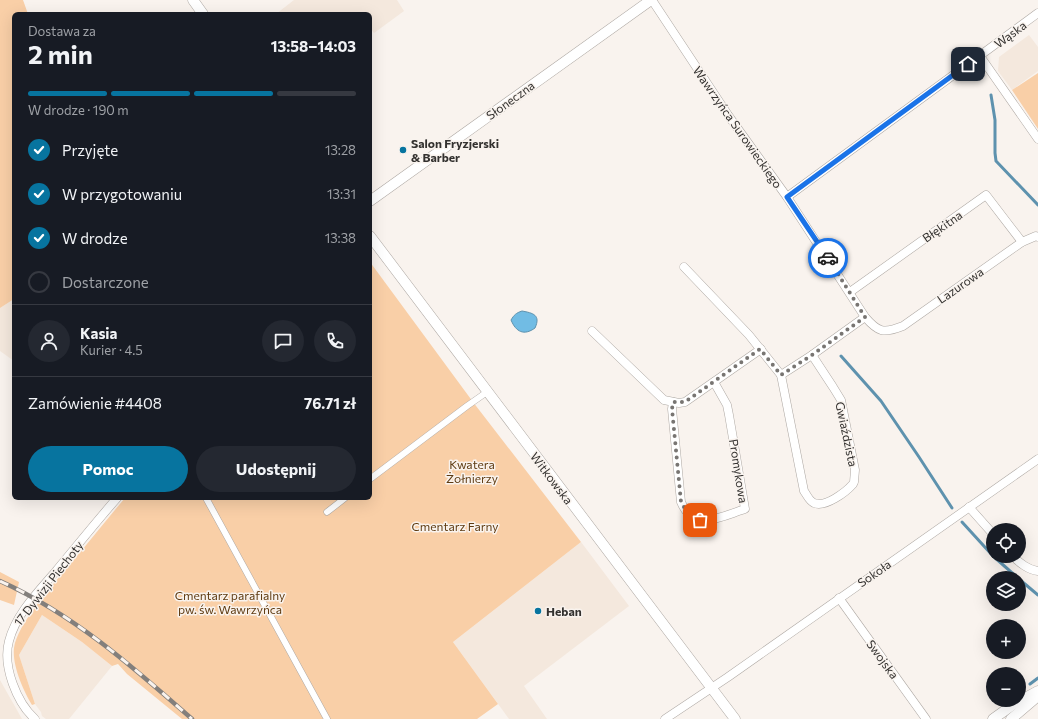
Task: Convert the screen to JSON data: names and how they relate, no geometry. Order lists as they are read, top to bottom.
{
  "streets": {
    "street": [
      "Wąska",
      "Słoneczna",
      "Wawrzyńca Surowieckiego",
      "Błękitna",
      "Lazurowa",
      "Gwiaździsta",
      "Promykowa",
      "Witkowska",
      "Sokoła",
      "17 Dywizji Piechoty",
      "Swojska"
    ]
  },
  "crossings": [
    ["Wąska", "Wawrzyńca Surowieckiego"],
    ["Słoneczna", "Wawrzyńca Surowieckiego"],
    ["Wawrzyńca Surowieckiego", "Błękitna"],
    ["Wawrzyńca Surowieckiego", "Lazurowa"],
    ["Błękitna", "Lazurowa"],
    ["Witkowska", "Sokoła"],
    ["Sokoła", "Swojska"]
  ],
  "parks": ["Kwatera Żołnierzy", "Cmentarz Farny", "Cmentarz parafialny pw. św. Wawrzyńca"],
  "places": ["Salon Fryzjerski & Barber", "Heban"],
  "page": {
    "heading": ["2 min", "Dostawa za", "13:58–14:03"],
    "panel": [
      "Kasia",
      "Kurier · 4.5",
      "Zamówienie #4408",
      "76.71 zł"
    ],
    "bar": "W drodze · 190 m",
    "list": [
      ["Przyjęte", "13:28"],
      ["W przygotowaniu", "13:31"],
      ["W drodze", "13:38"],
      "Dostarczone"
    ],
    "buttons": ["Pomoc", "Udostępnij"],
    "map_buttons": ["+", "−"]
  }
}
